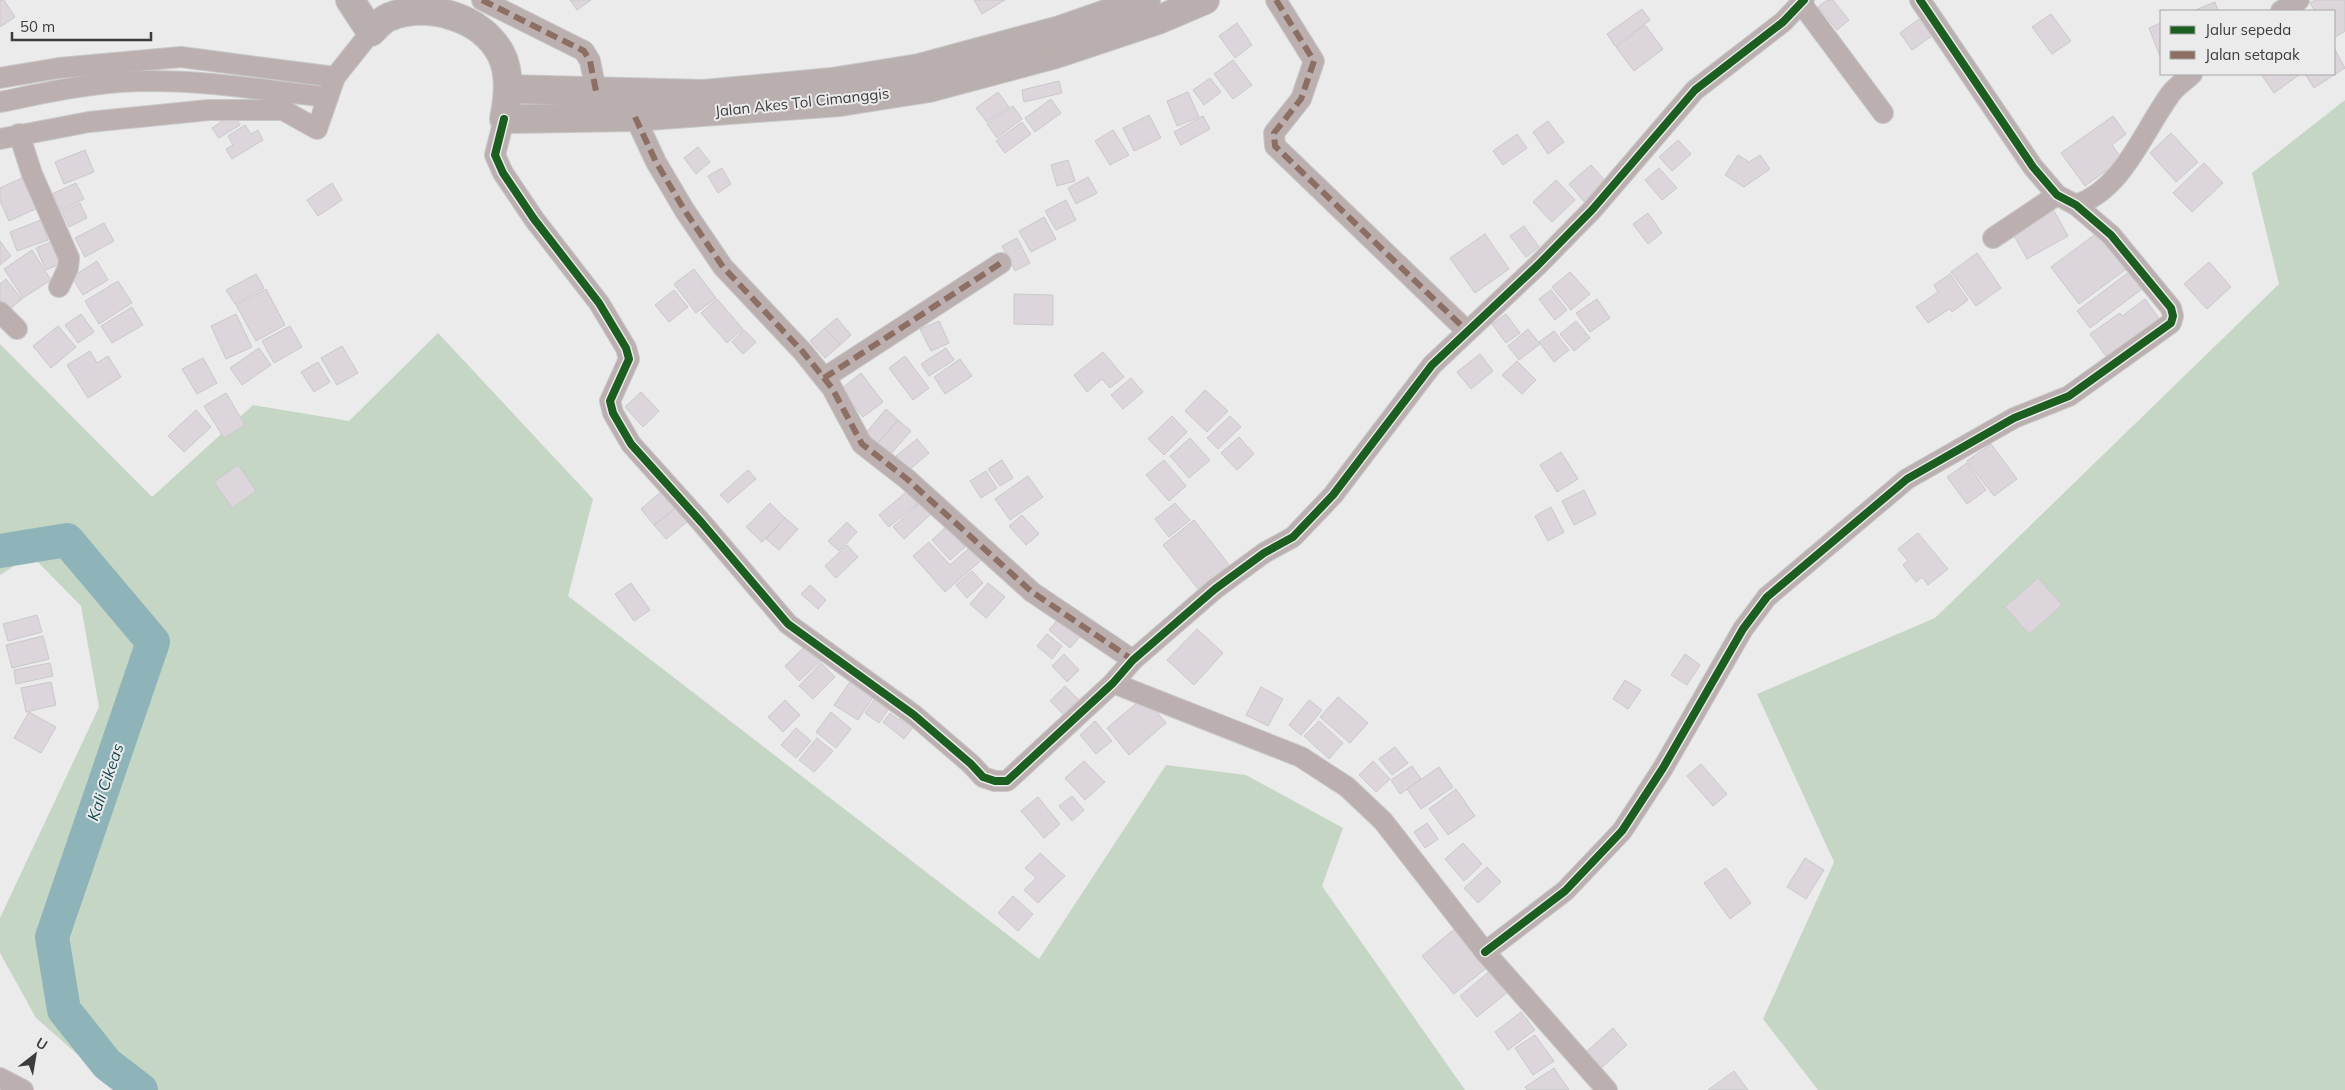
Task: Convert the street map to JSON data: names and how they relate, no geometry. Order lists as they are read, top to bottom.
{
  "streets": {
    "main road": ["Jalan Akes Tol Cimanggis"]
  },
  "water": ["Kali Cikeas"],
  "legend": ["Jalur sepeda", "Jalan setapak"],
  "scale_bar": "50 m",
  "north": "top right"
}
